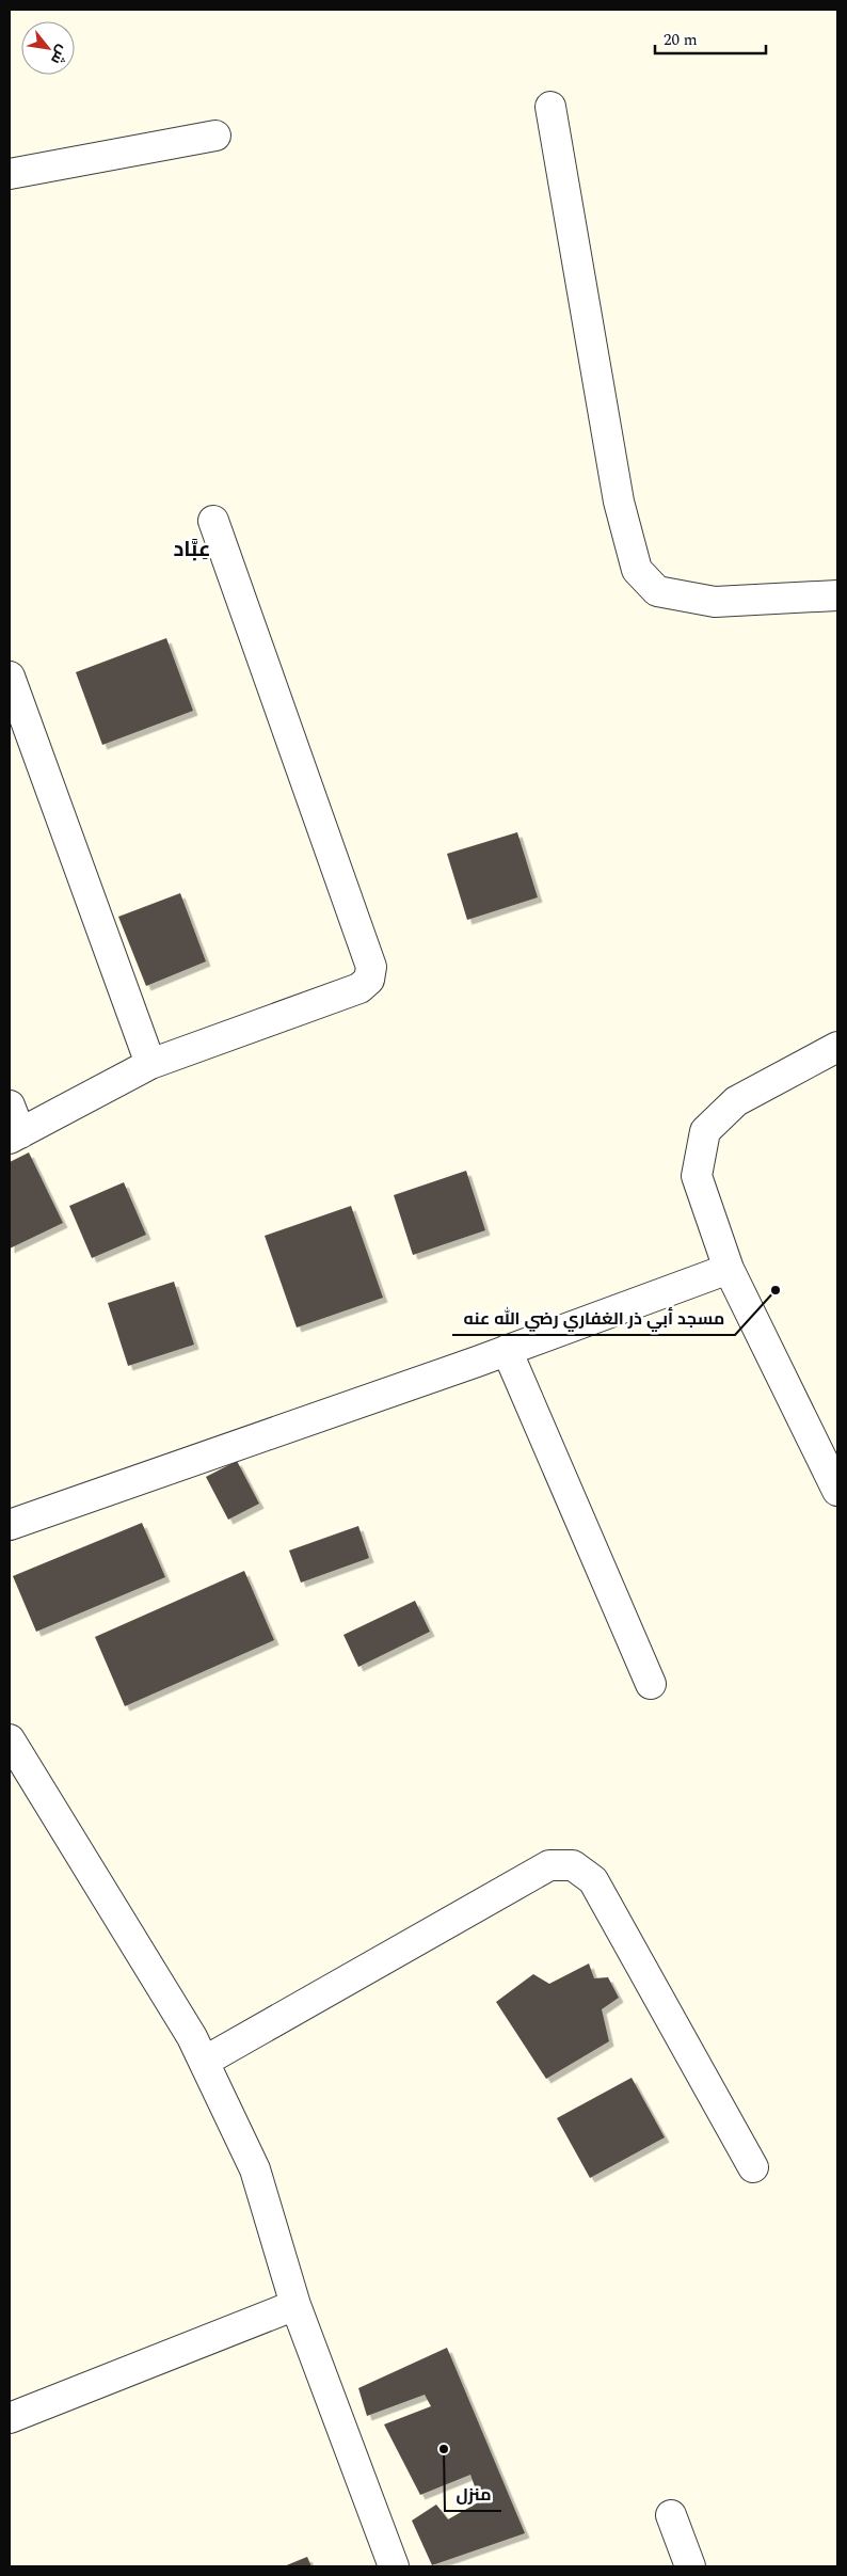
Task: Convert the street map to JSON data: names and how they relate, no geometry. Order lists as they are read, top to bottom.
{
  "districts": ["عِبَّاد"],
  "places": ["مسجد أبي ذر الغفاري رضي الله عنه", "منزل"],
  "scale_bar": "20 m",
  "north": "bottom right"
}
